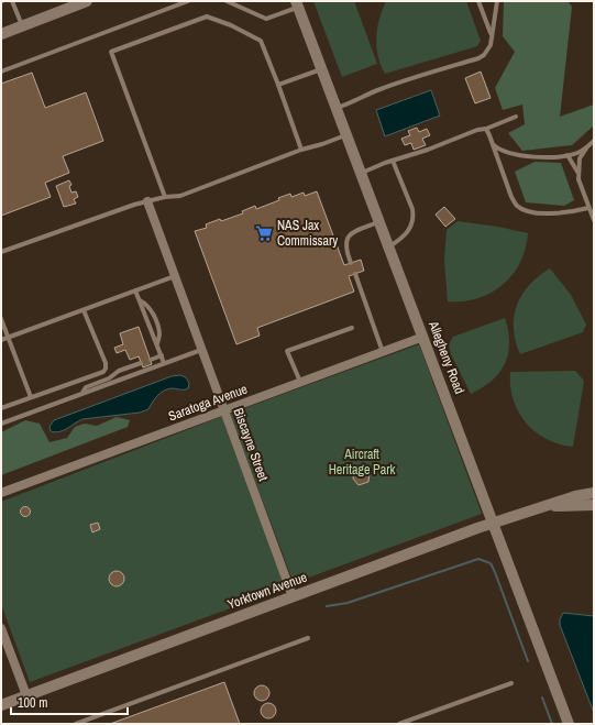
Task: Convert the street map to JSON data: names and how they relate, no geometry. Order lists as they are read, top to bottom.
{
  "streets": {
    "main road": ["Allegheny Road", "Yorktown Avenue"],
    "street": ["Saratoga Avenue", "Biscayne Street"]
  },
  "crossings": [
    ["Allegheny Road", "Saratoga Avenue"],
    ["Allegheny Road", "Yorktown Avenue"],
    ["Saratoga Avenue", "Biscayne Street"],
    ["Biscayne Street", "Yorktown Avenue"]
  ],
  "parks": ["Aircraft Heritage Park"],
  "places": {
    "supermarket": ["NAS Jax Commissary"]
  },
  "scale_bar": "100 m"
}
